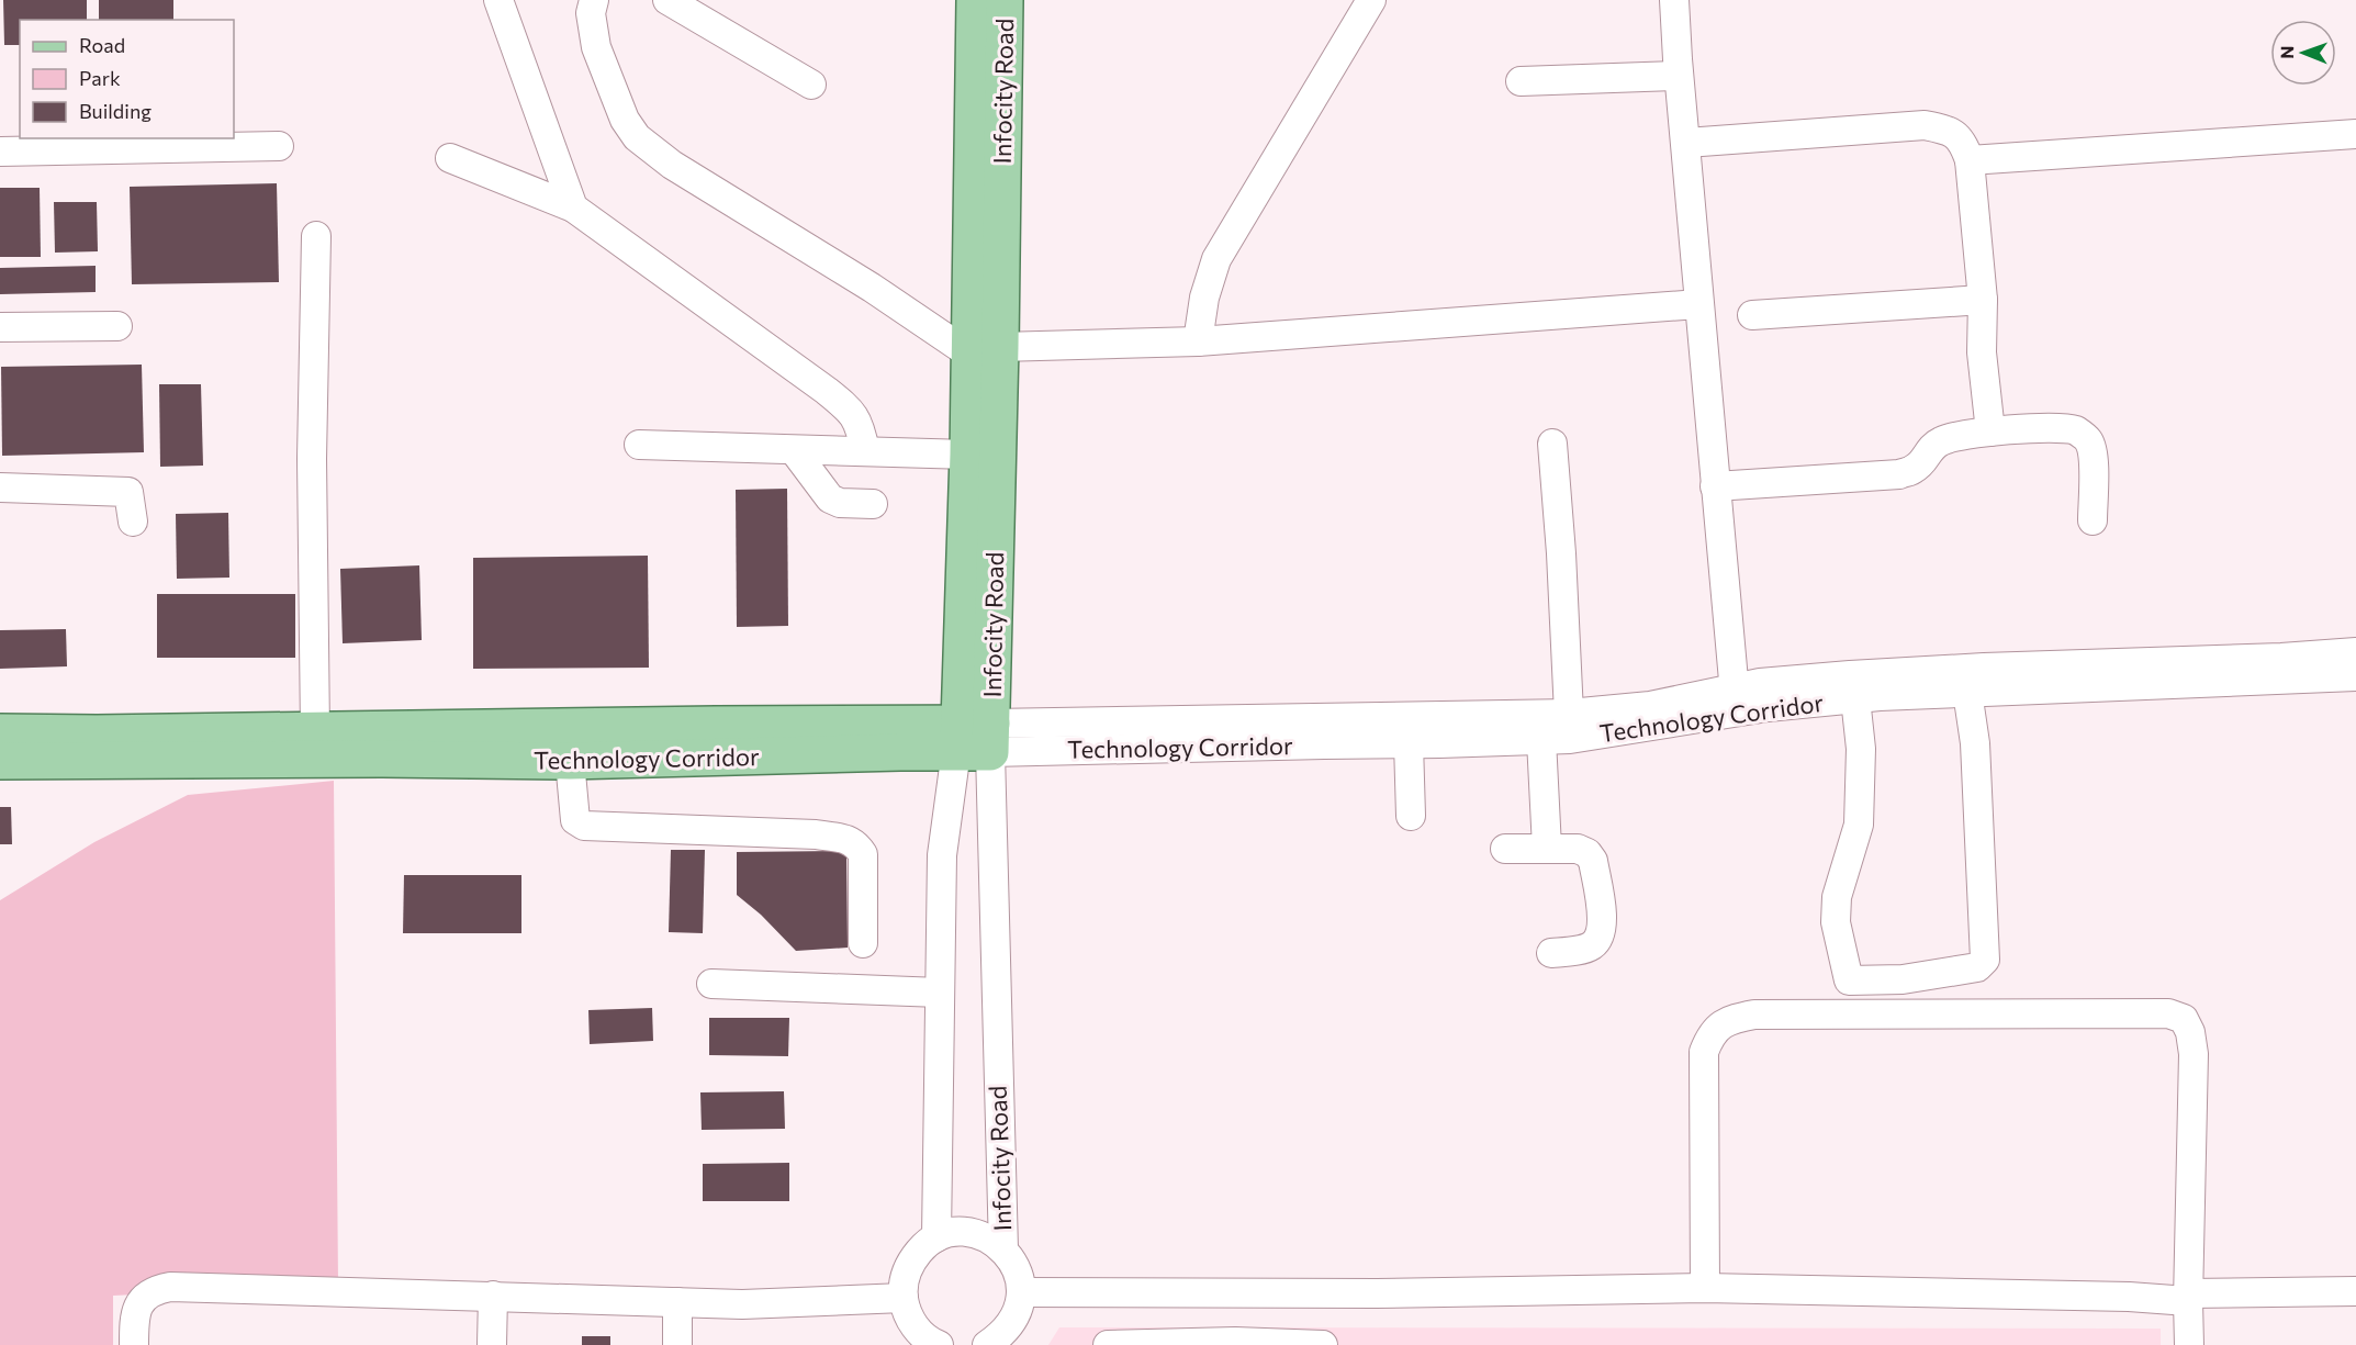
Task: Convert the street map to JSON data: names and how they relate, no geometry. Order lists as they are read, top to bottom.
{
  "streets": {
    "main road": ["Infocity Road", "Technology Corridor"]
  },
  "crossings": [
    ["Infocity Road", "Technology Corridor"]
  ],
  "legend": ["Road", "Park", "Building"],
  "north": "left"
}
